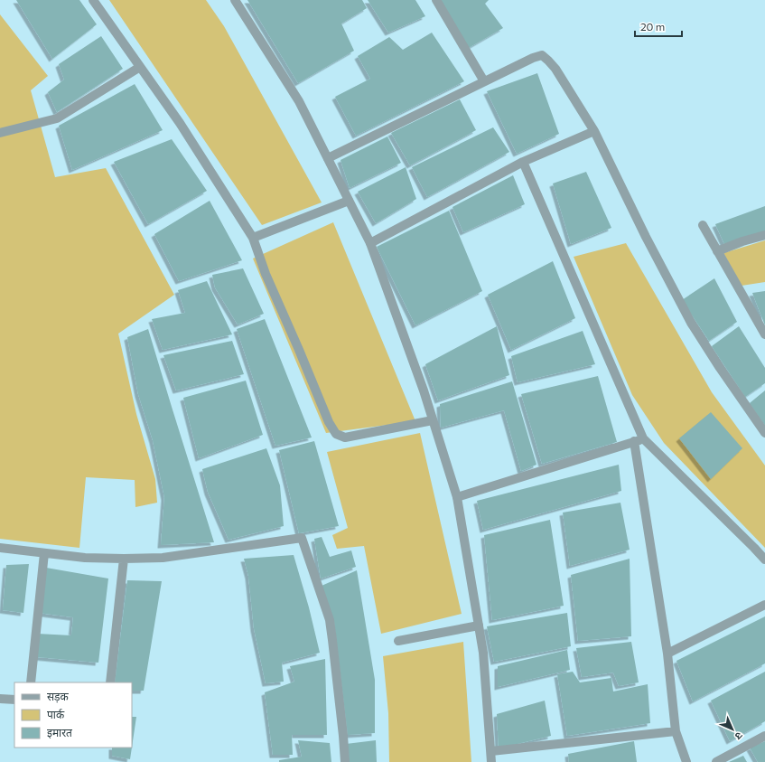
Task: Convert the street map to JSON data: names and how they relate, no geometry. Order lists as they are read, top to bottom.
{
  "legend": ["सड़क", "पार्क", "इमारत"],
  "scale_bar": "20 m",
  "north": "bottom right"
}
